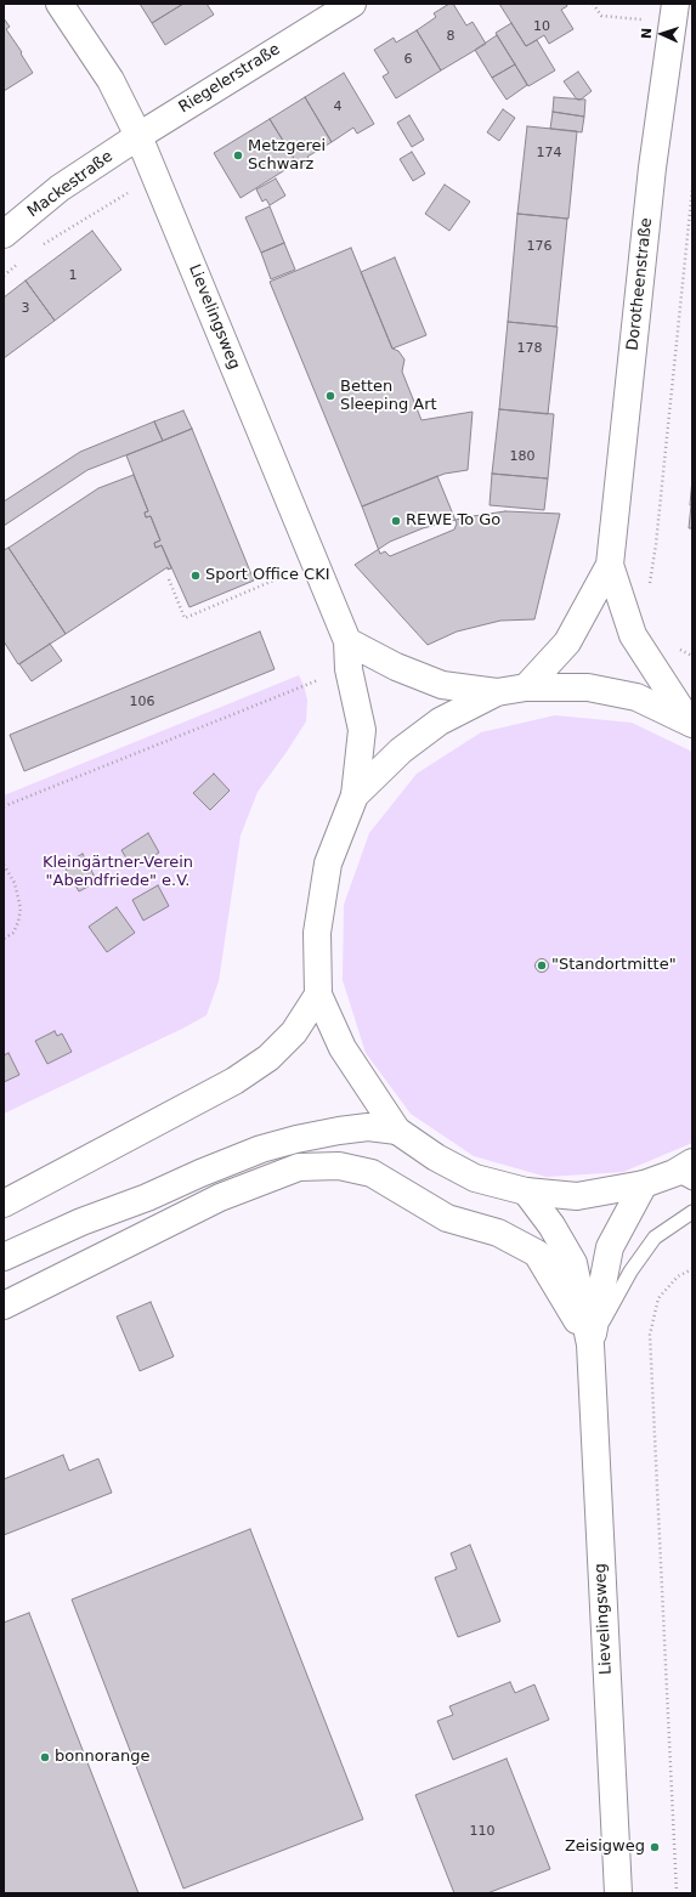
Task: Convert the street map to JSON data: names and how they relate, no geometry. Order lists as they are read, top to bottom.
{
  "streets": {
    "main road": [
      "Riegelerstraße",
      "Mackestraße",
      "Dorotheenstraße",
      "Lievelingsweg"
    ]
  },
  "crossings": [
    ["Riegelerstraße", "Mackestraße"],
    ["Riegelerstraße", "Lievelingsweg"],
    ["Mackestraße", "Lievelingsweg"]
  ],
  "parks": ["Kleingärtner-Verein \"Abendfriede\" e.V."],
  "places": [
    "Metzgerei Schwarz",
    "Betten Sleeping Art",
    "REWE To Go",
    "Sport Office CKI",
    "\"Standortmitte\"",
    "bonnorange",
    "Zeisigweg"
  ],
  "house_numbers": [
    "10",
    "8",
    "6",
    "4",
    "174",
    "176",
    "1",
    "3",
    "178",
    "180",
    "106",
    "110"
  ],
  "north": "left"
}
